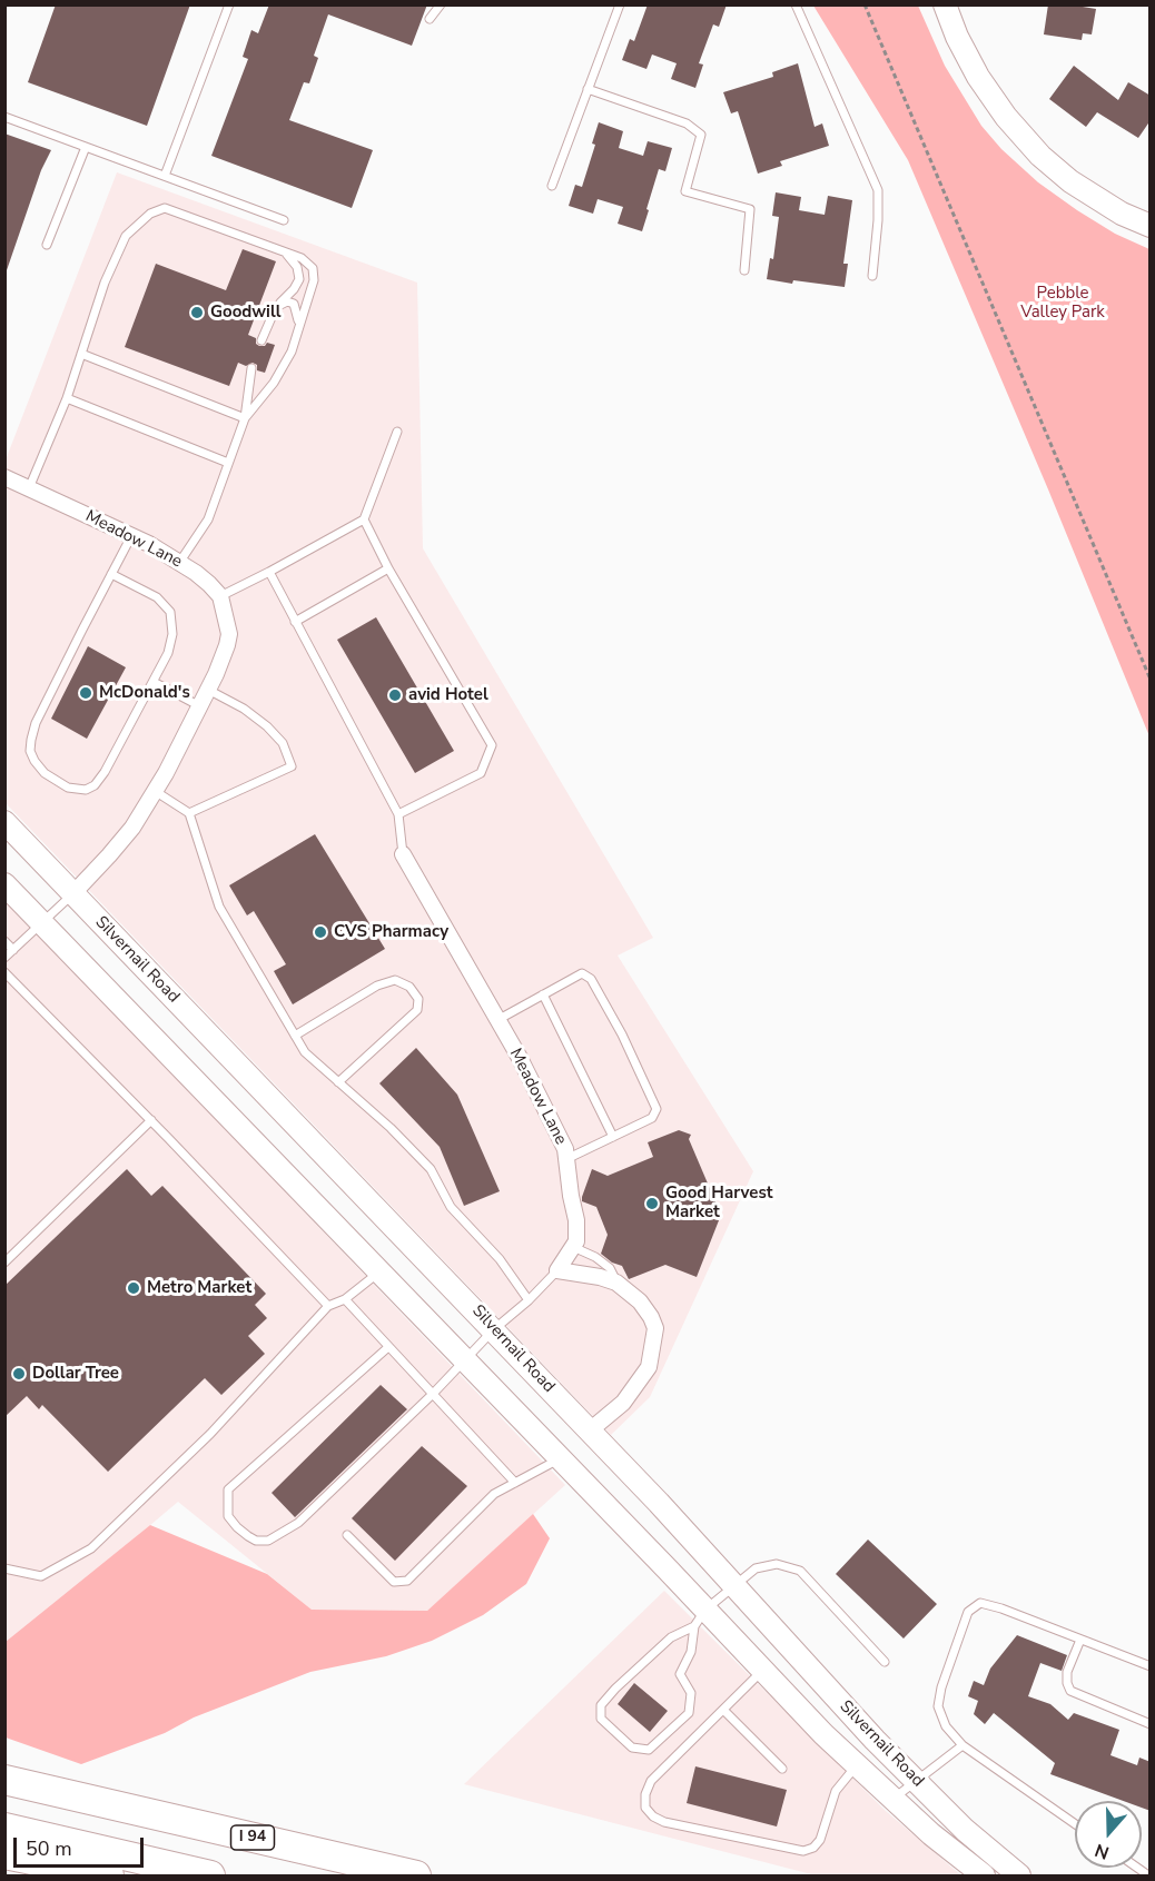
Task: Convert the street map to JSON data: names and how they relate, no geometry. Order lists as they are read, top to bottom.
{
  "streets": {
    "highway": ["I 94"],
    "street": ["Meadow Lane", "Silvernail Road"]
  },
  "crossings": [
    ["Meadow Lane", "Silvernail Road"]
  ],
  "parks": ["Pebble Valley Park"],
  "places": [
    "Goodwill",
    "McDonald's",
    "avid Hotel",
    "CVS Pharmacy",
    "Good Harvest Market",
    "Metro Market",
    "Dollar Tree"
  ],
  "scale_bar": "50 m",
  "north": "bottom"
}
